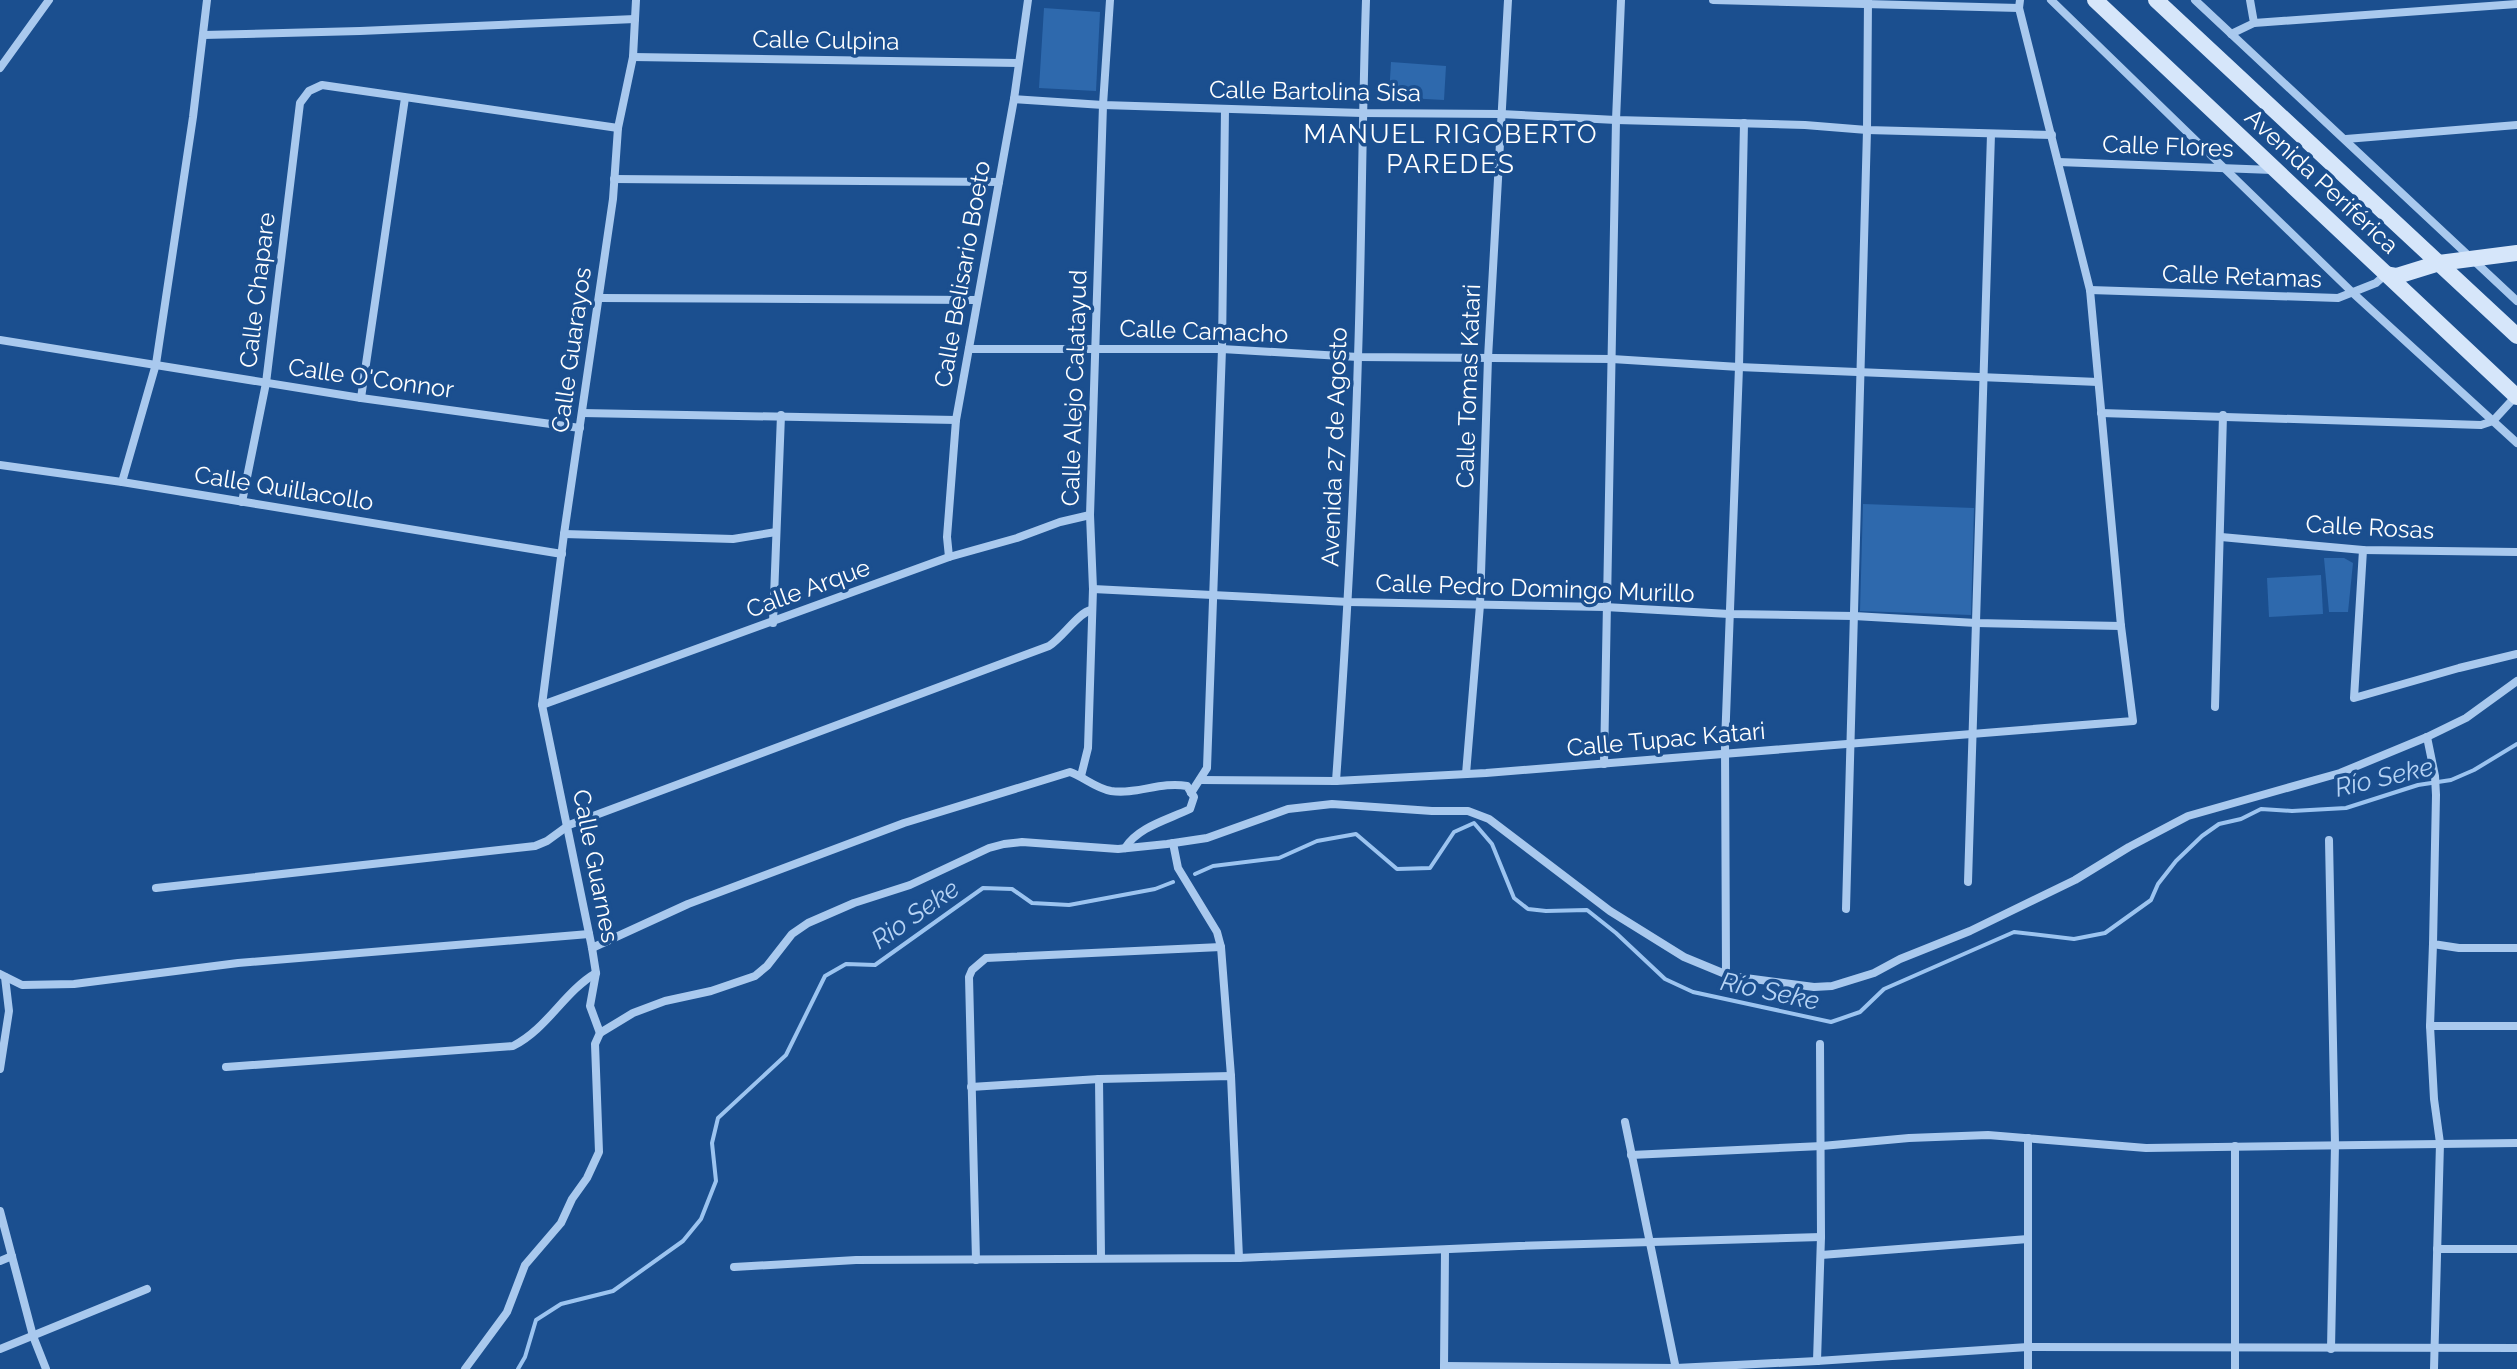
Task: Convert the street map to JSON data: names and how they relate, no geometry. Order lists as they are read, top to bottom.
{
  "streets": {
    "street": [
      "Calle Culpina",
      "Calle Bartolina Sisa",
      "Calle Flores",
      "Avenida Periférica",
      "Calle Belisario Boeto",
      "Calle Retamas",
      "Calle Chapare",
      "Calle Camacho",
      "Calle Guarayos",
      "Calle O'Connor",
      "Calle Tomas Katari",
      "Calle Alejo Calatayud",
      "Avenida 27 de Agosto",
      "Calle Quillacollo",
      "Calle Rosas",
      "Calle Arque",
      "Calle Pedro Domingo Murillo",
      "Calle Tupac Katari",
      "Calle Guarnes"
    ]
  },
  "crossings": [
    ["Calle Culpina", "Calle Belisario Boeto"],
    ["Calle Culpina", "Calle Guarayos"],
    ["Calle Bartolina Sisa", "Calle Belisario Boeto"],
    ["Calle Bartolina Sisa", "Calle Tomas Katari"],
    ["Calle Bartolina Sisa", "Calle Alejo Calatayud"],
    ["Calle Bartolina Sisa", "Avenida 27 de Agosto"],
    ["Calle Flores", "Avenida Periférica"],
    ["Avenida Periférica", "Calle Retamas"],
    ["Calle Belisario Boeto", "Calle Camacho"],
    ["Calle Belisario Boeto", "Calle Arque"],
    ["Calle Chapare", "Calle O'Connor"],
    ["Calle Chapare", "Calle Quillacollo"],
    ["Calle Camacho", "Calle Tomas Katari"],
    ["Calle Camacho", "Calle Alejo Calatayud"],
    ["Calle Camacho", "Avenida 27 de Agosto"],
    ["Calle Guarayos", "Calle O'Connor"],
    ["Calle Guarayos", "Calle Quillacollo"],
    ["Calle Guarayos", "Calle Arque"],
    ["Calle Guarayos", "Calle Guarnes"],
    ["Calle Tomas Katari", "Calle Pedro Domingo Murillo"],
    ["Calle Tomas Katari", "Calle Tupac Katari"],
    ["Calle Alejo Calatayud", "Calle Arque"],
    ["Calle Alejo Calatayud", "Calle Pedro Domingo Murillo"],
    ["Avenida 27 de Agosto", "Calle Pedro Domingo Murillo"],
    ["Avenida 27 de Agosto", "Calle Tupac Katari"],
    ["Calle Arque", "Calle Guarnes"],
    ["Calle Pedro Domingo Murillo", "Calle Tupac Katari"]
  ],
  "districts": ["MANUEL RIGOBERTO PAREDES"],
  "water": ["Río Seke", "Rio Seke"]
}
